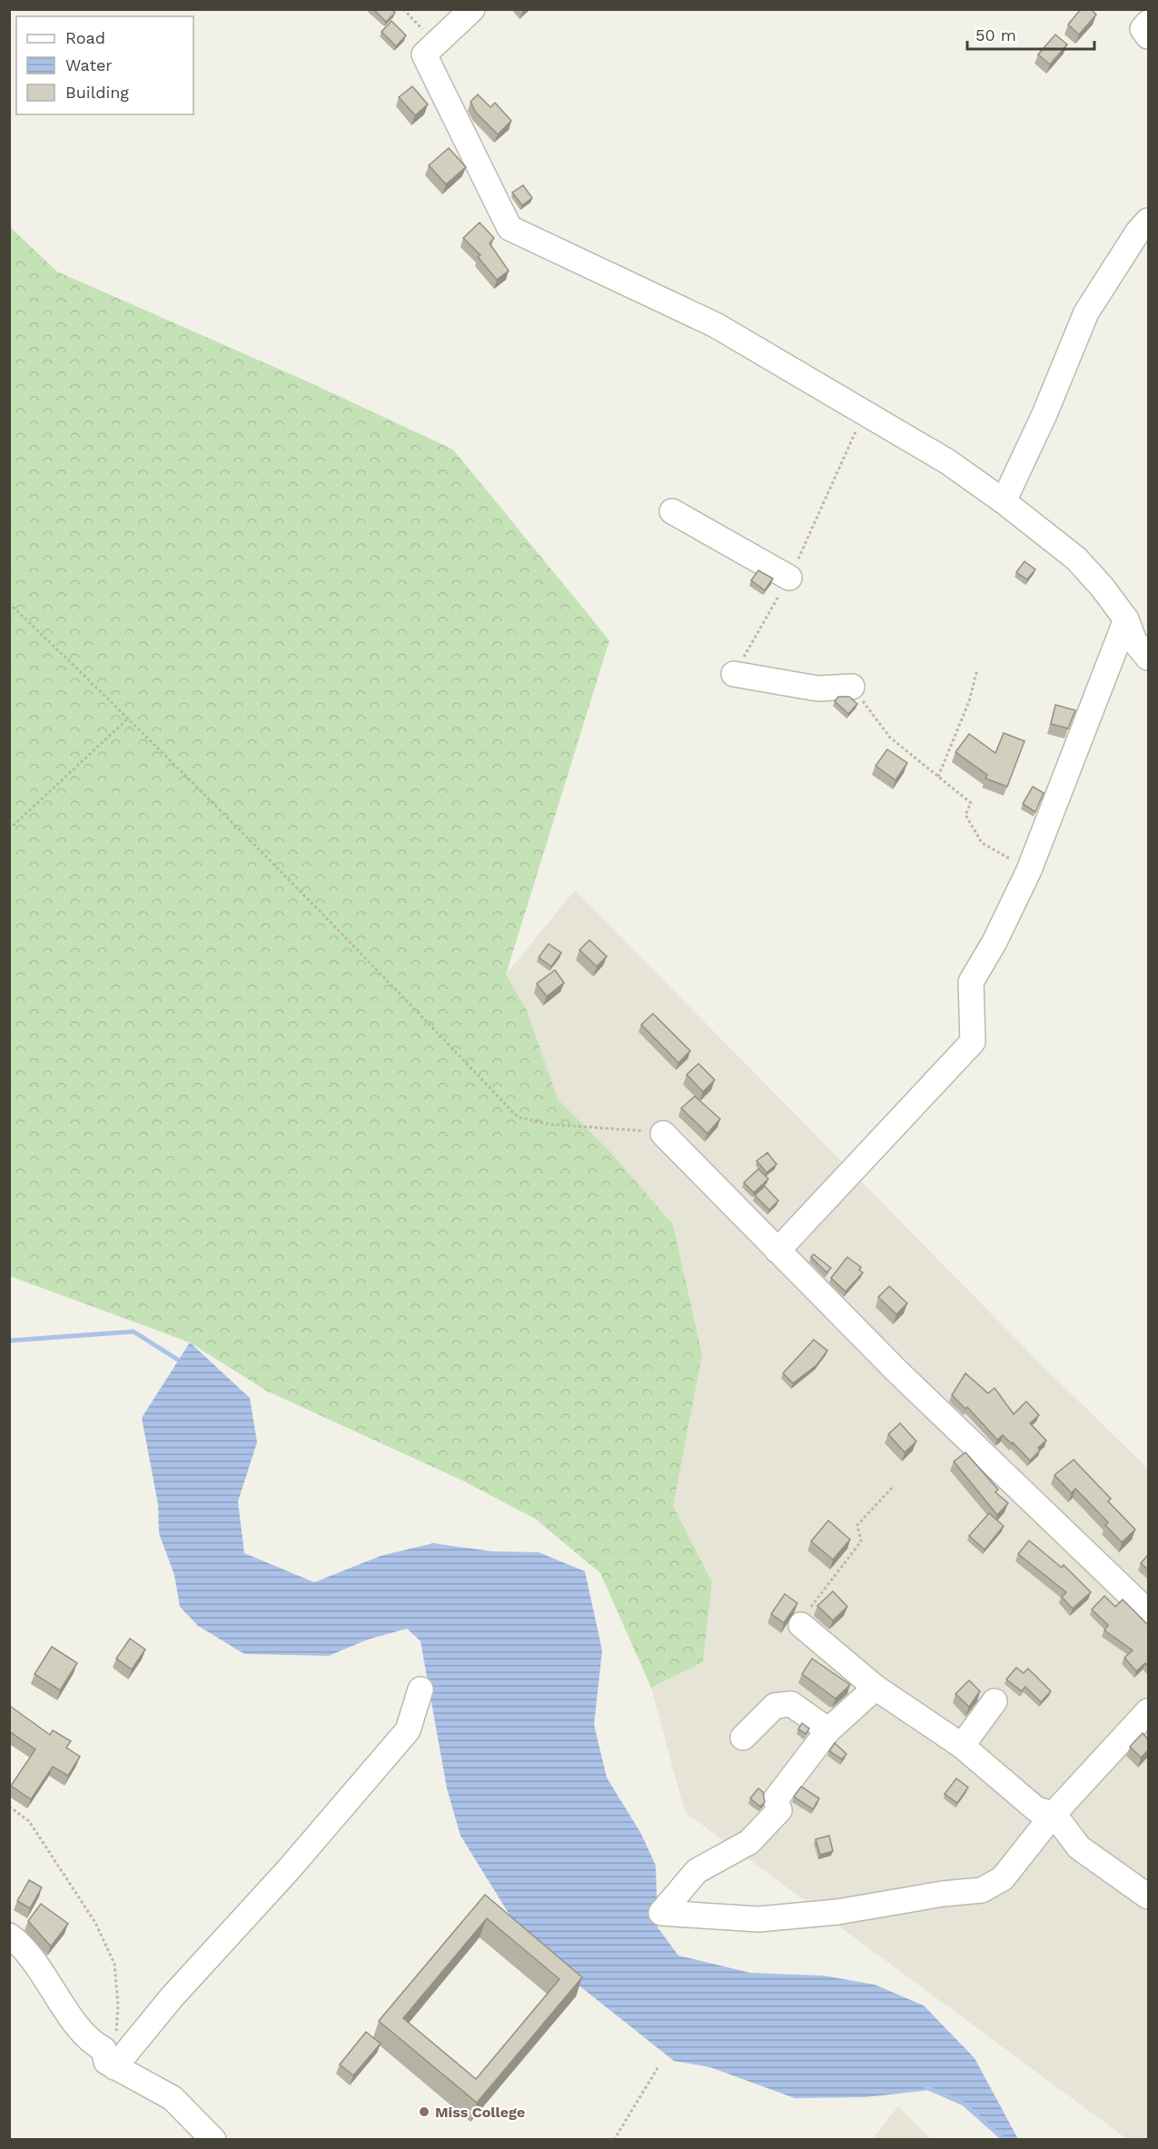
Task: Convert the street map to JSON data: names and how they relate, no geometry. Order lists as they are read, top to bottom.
{
  "places": ["Miss College"],
  "legend": ["Road", "Water", "Building"],
  "scale_bar": "50 m"
}
